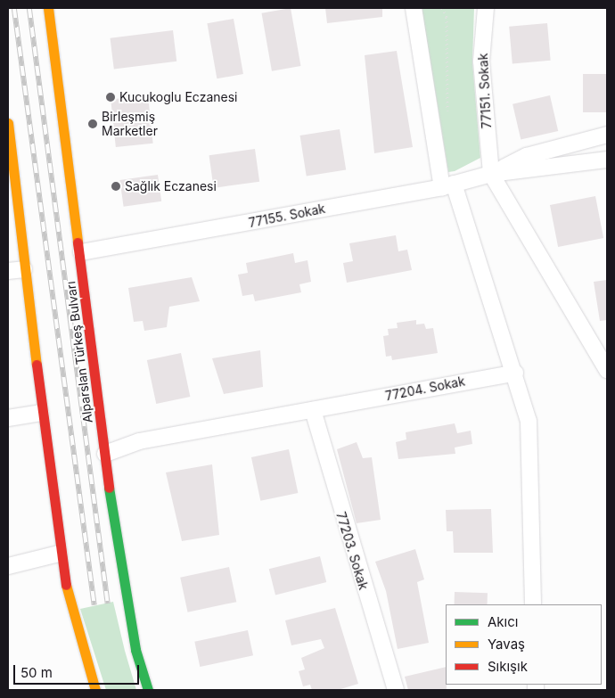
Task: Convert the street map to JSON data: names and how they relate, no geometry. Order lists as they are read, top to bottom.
{
  "streets": {
    "main road": ["Alparslan Türkeş Bulvarı"],
    "street": [
      "77151. Sokak",
      "77155. Sokak",
      "77204. Sokak",
      "77203. Sokak"
    ]
  },
  "crossings": [
    ["77151. Sokak", "77155. Sokak"],
    ["77155. Sokak", "Alparslan Türkeş Bulvarı"],
    ["Alparslan Türkeş Bulvarı", "77204. Sokak"],
    ["77204. Sokak", "77203. Sokak"]
  ],
  "places": ["Kucukoglu Eczanesi", "Birleşmiş Marketler", "Sağlık Eczanesi"],
  "legend": ["Akıcı", "Yavaş", "Sıkışık"],
  "scale_bar": "50 m"
}
